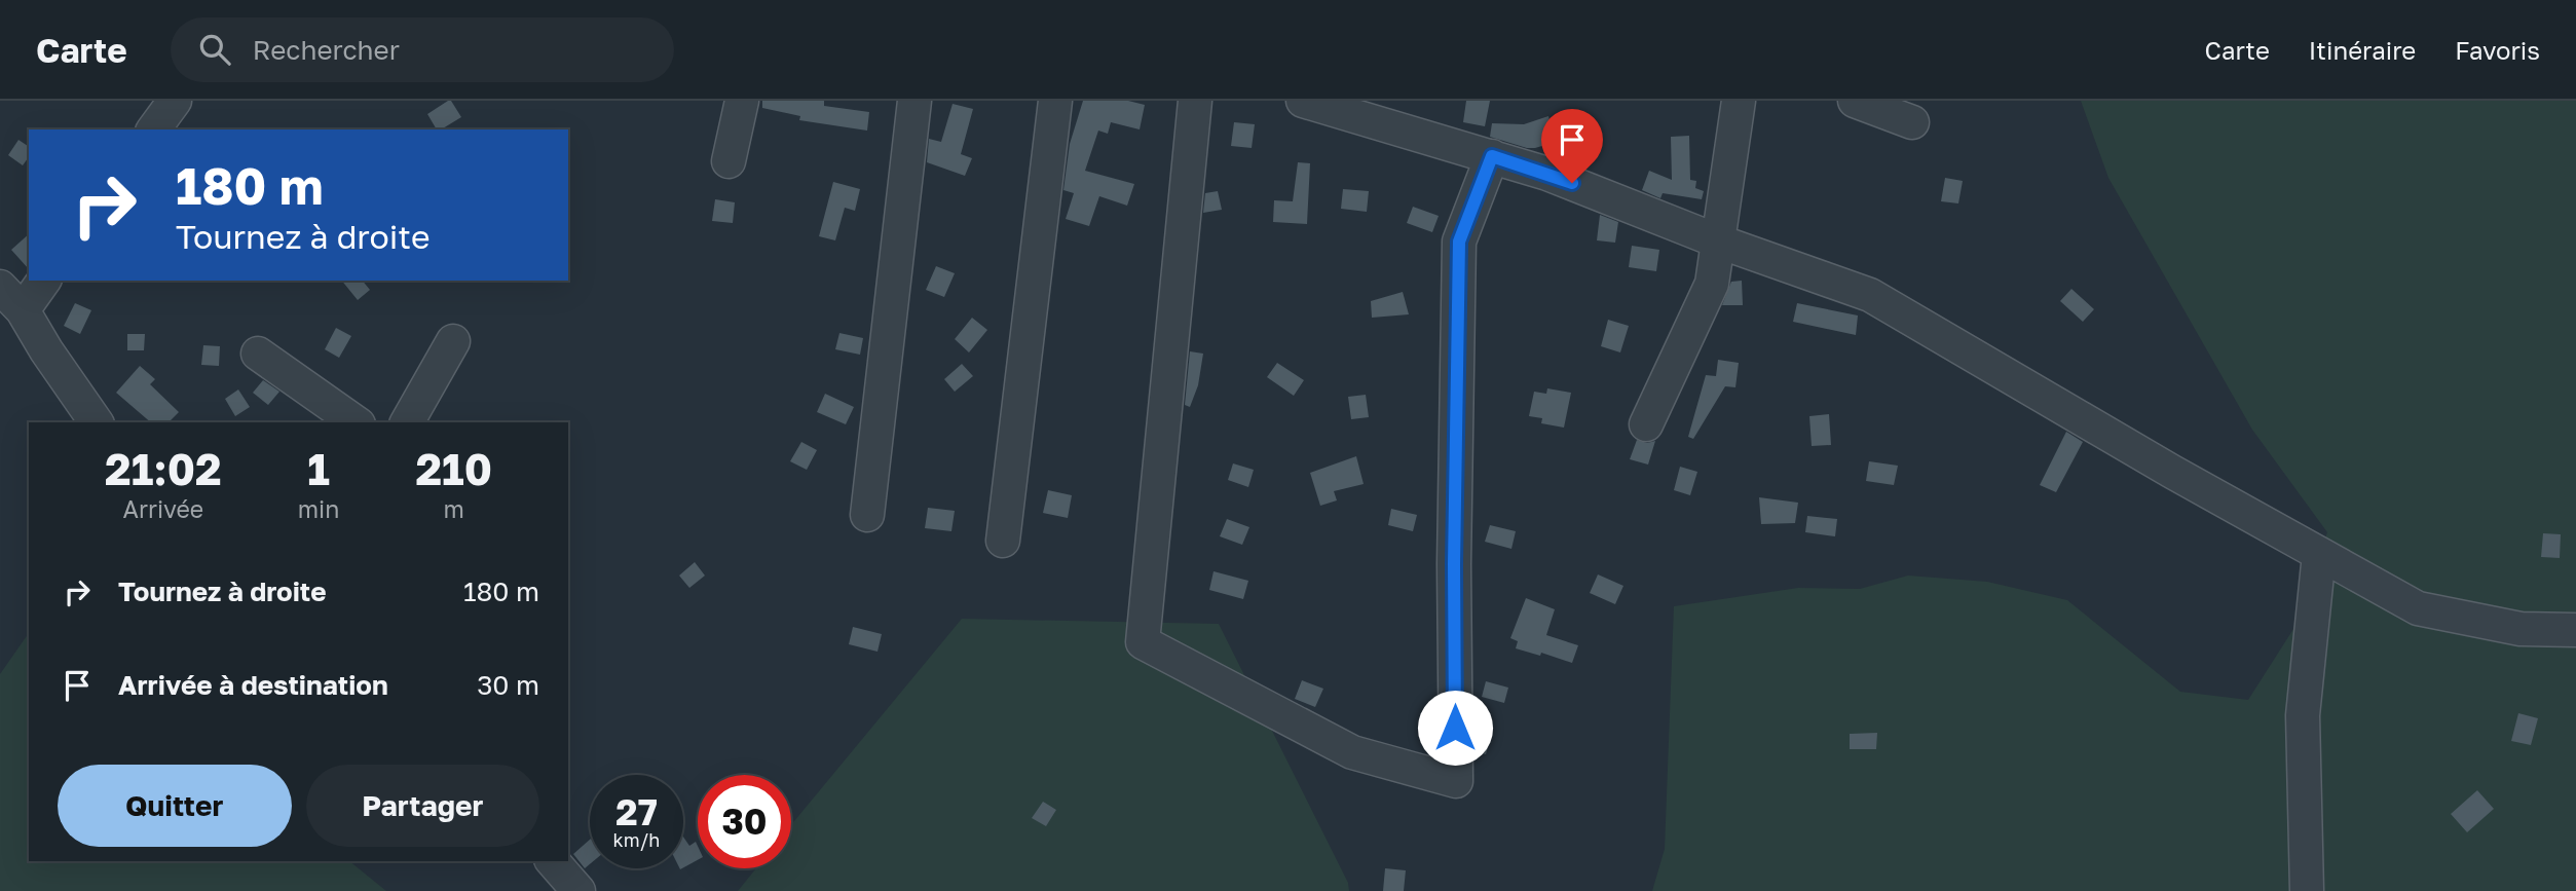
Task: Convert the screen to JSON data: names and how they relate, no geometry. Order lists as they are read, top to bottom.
{
  "page": {
    "header": "Carte",
    "search": "Rechercher",
    "nav": ["Carte", "Itinéraire", "Favoris"],
    "turn": ["180 m", "Tournez à droite"],
    "eta": [
      "21:02",
      "Arrivée",
      "1",
      "min",
      "210",
      "m"
    ],
    "list": [
      {
        "name": "Tournez à droite",
        "value": "180 m"
      },
      {
        "name": "Arrivée à destination",
        "value": "30 m"
      }
    ],
    "buttons": ["Quitter", "Partager"],
    "speed": "27 km/h",
    "limit": "30"
  }
}
